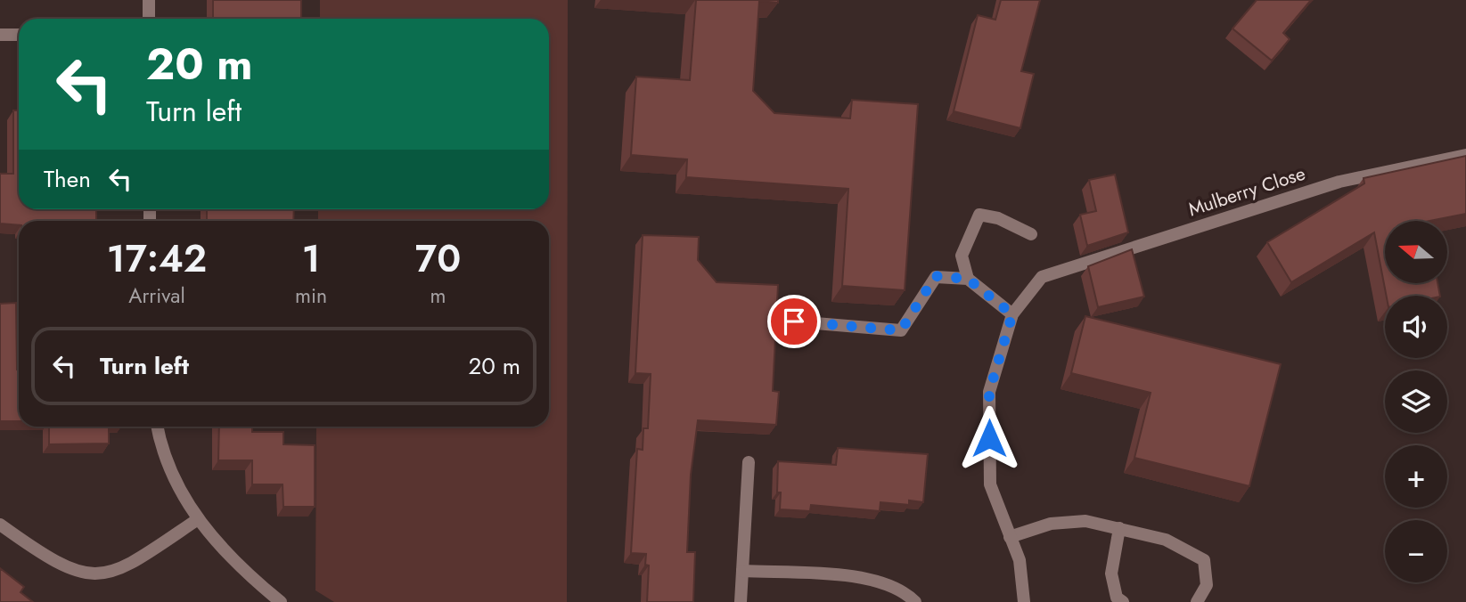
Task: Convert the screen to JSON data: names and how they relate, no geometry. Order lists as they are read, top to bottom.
{
  "streets": {
    "street": ["Mulberry Close"]
  },
  "north": "left",
  "page": {
    "turn": ["20 m", "Turn left"],
    "then": "Then",
    "map_buttons": ["+", "−"],
    "eta": [
      "17:42",
      "Arrival",
      "1",
      "min",
      "70",
      "m"
    ],
    "list": [
      {
        "name": "Turn left",
        "value": "20 m"
      }
    ]
  }
}
